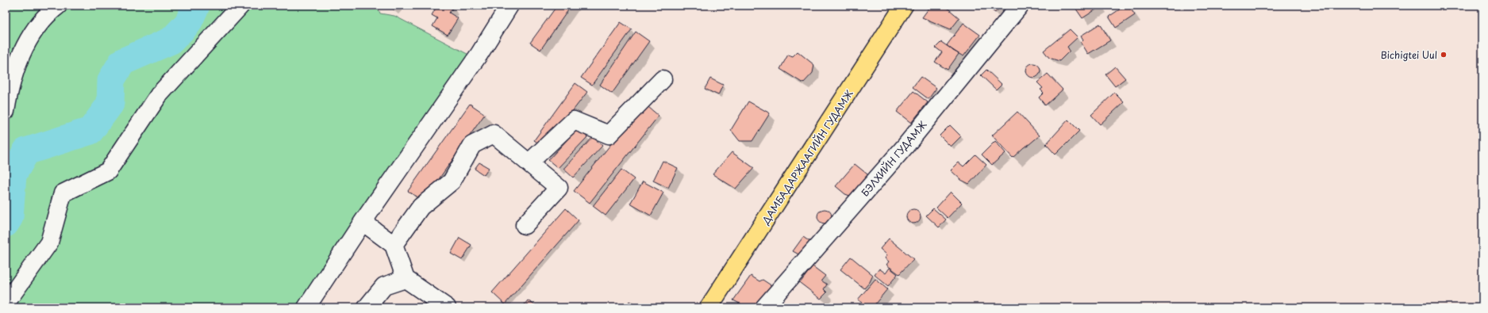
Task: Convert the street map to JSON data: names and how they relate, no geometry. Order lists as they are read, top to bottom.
{
  "streets": {
    "main road": ["ДАМБАДАРЖААГИЙН ГУДАМЖ"],
    "street": ["БЭЛХИЙН ГУДАМЖ"]
  },
  "places": ["Bichigtei Uul"]
}
